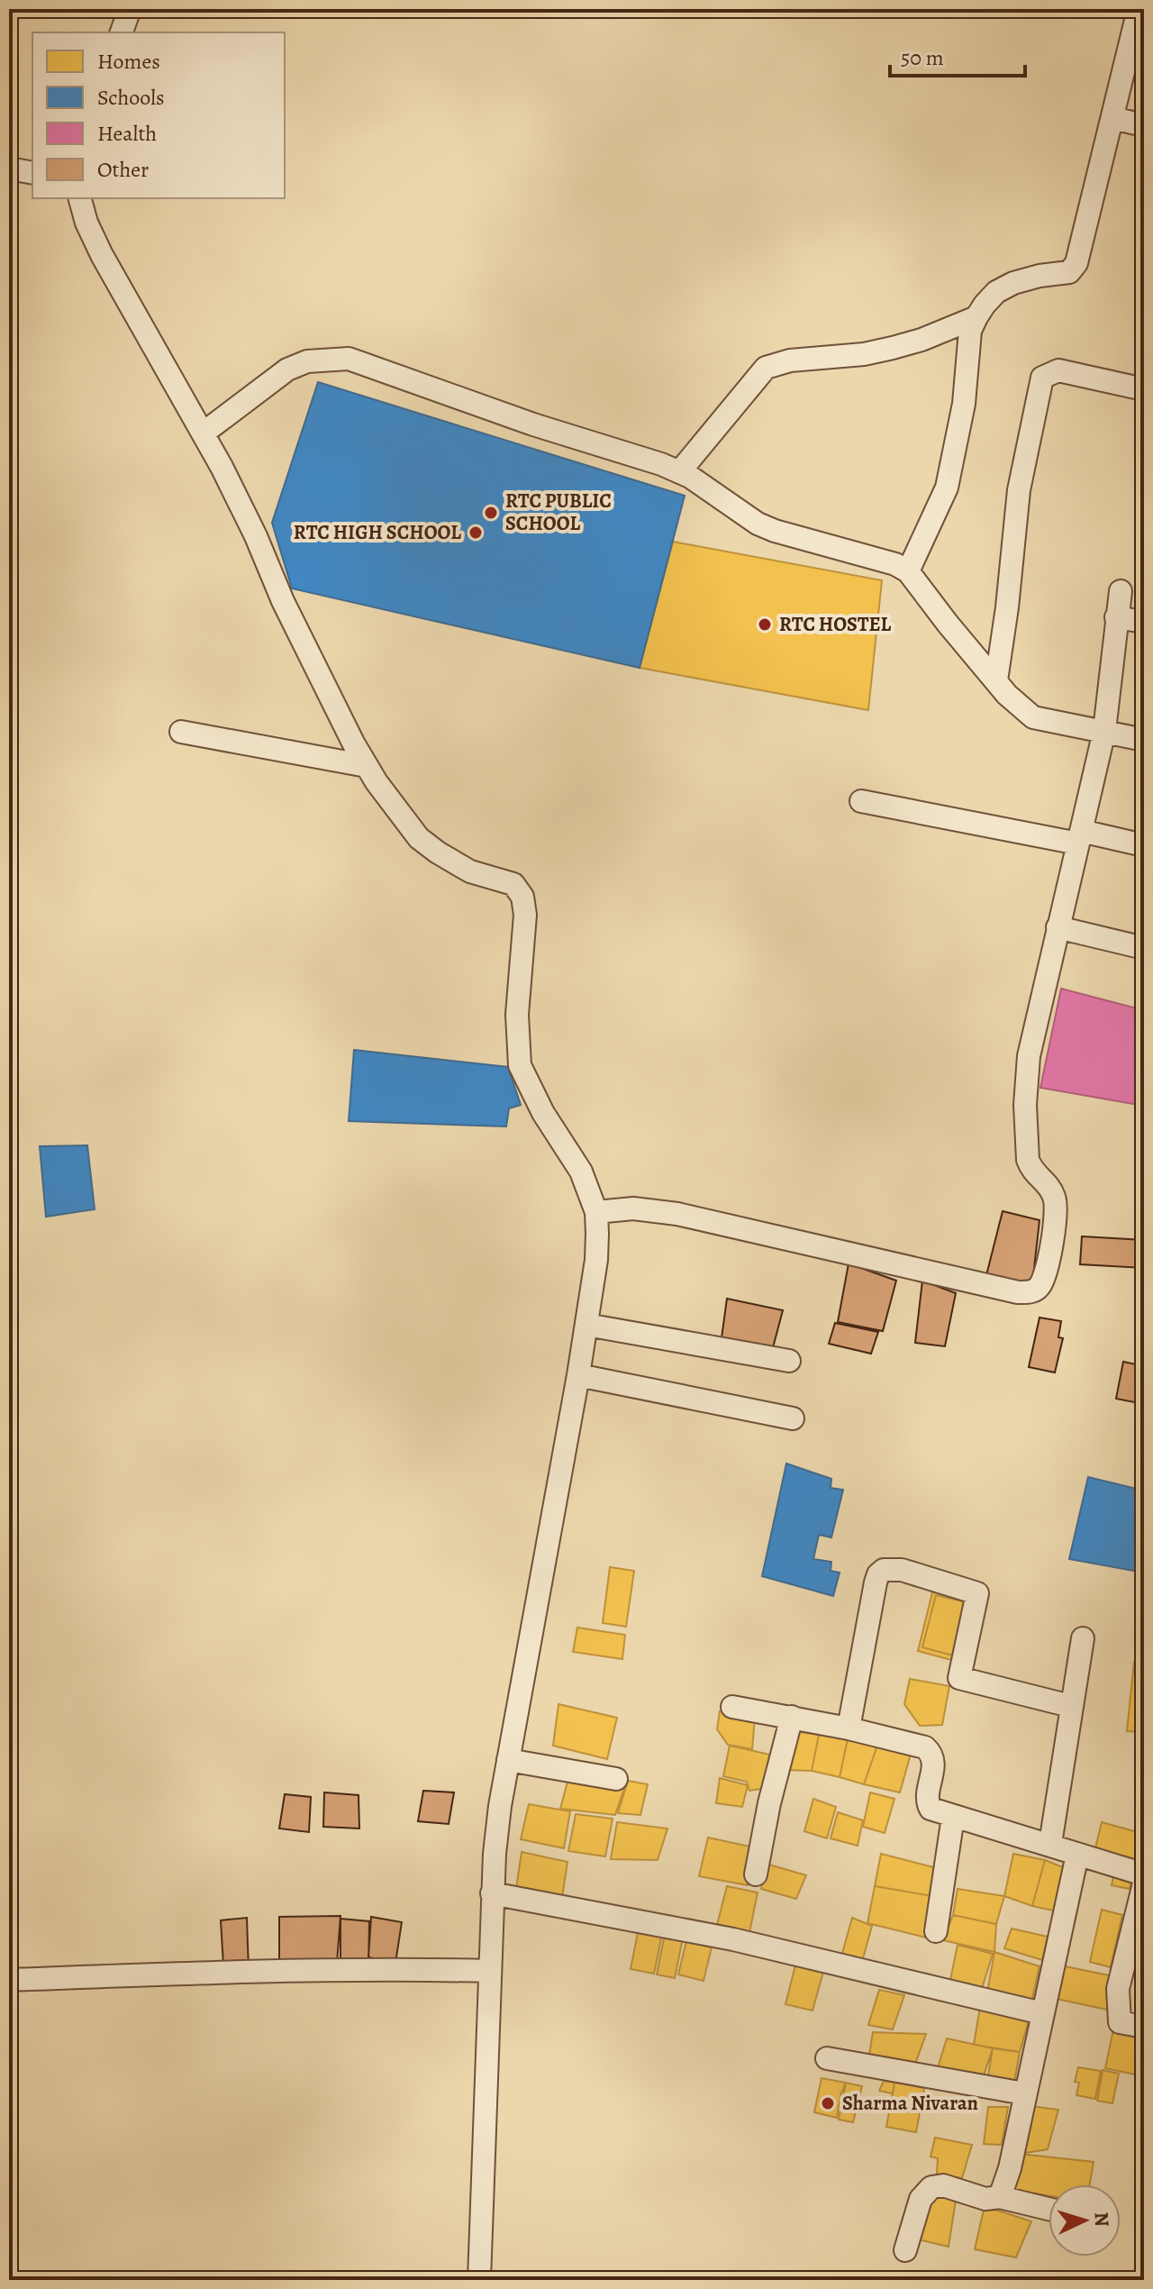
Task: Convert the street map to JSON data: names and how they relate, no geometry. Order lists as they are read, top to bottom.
{
  "places": [
    "RTC PUBLIC SCHOOL",
    "RTC HIGH SCHOOL",
    "RTC HOSTEL",
    "Sharma Nivaran"
  ],
  "legend": [
    "Homes",
    "Schools",
    "Health",
    "Other"
  ],
  "scale_bar": "50 m",
  "north": "right"
}
